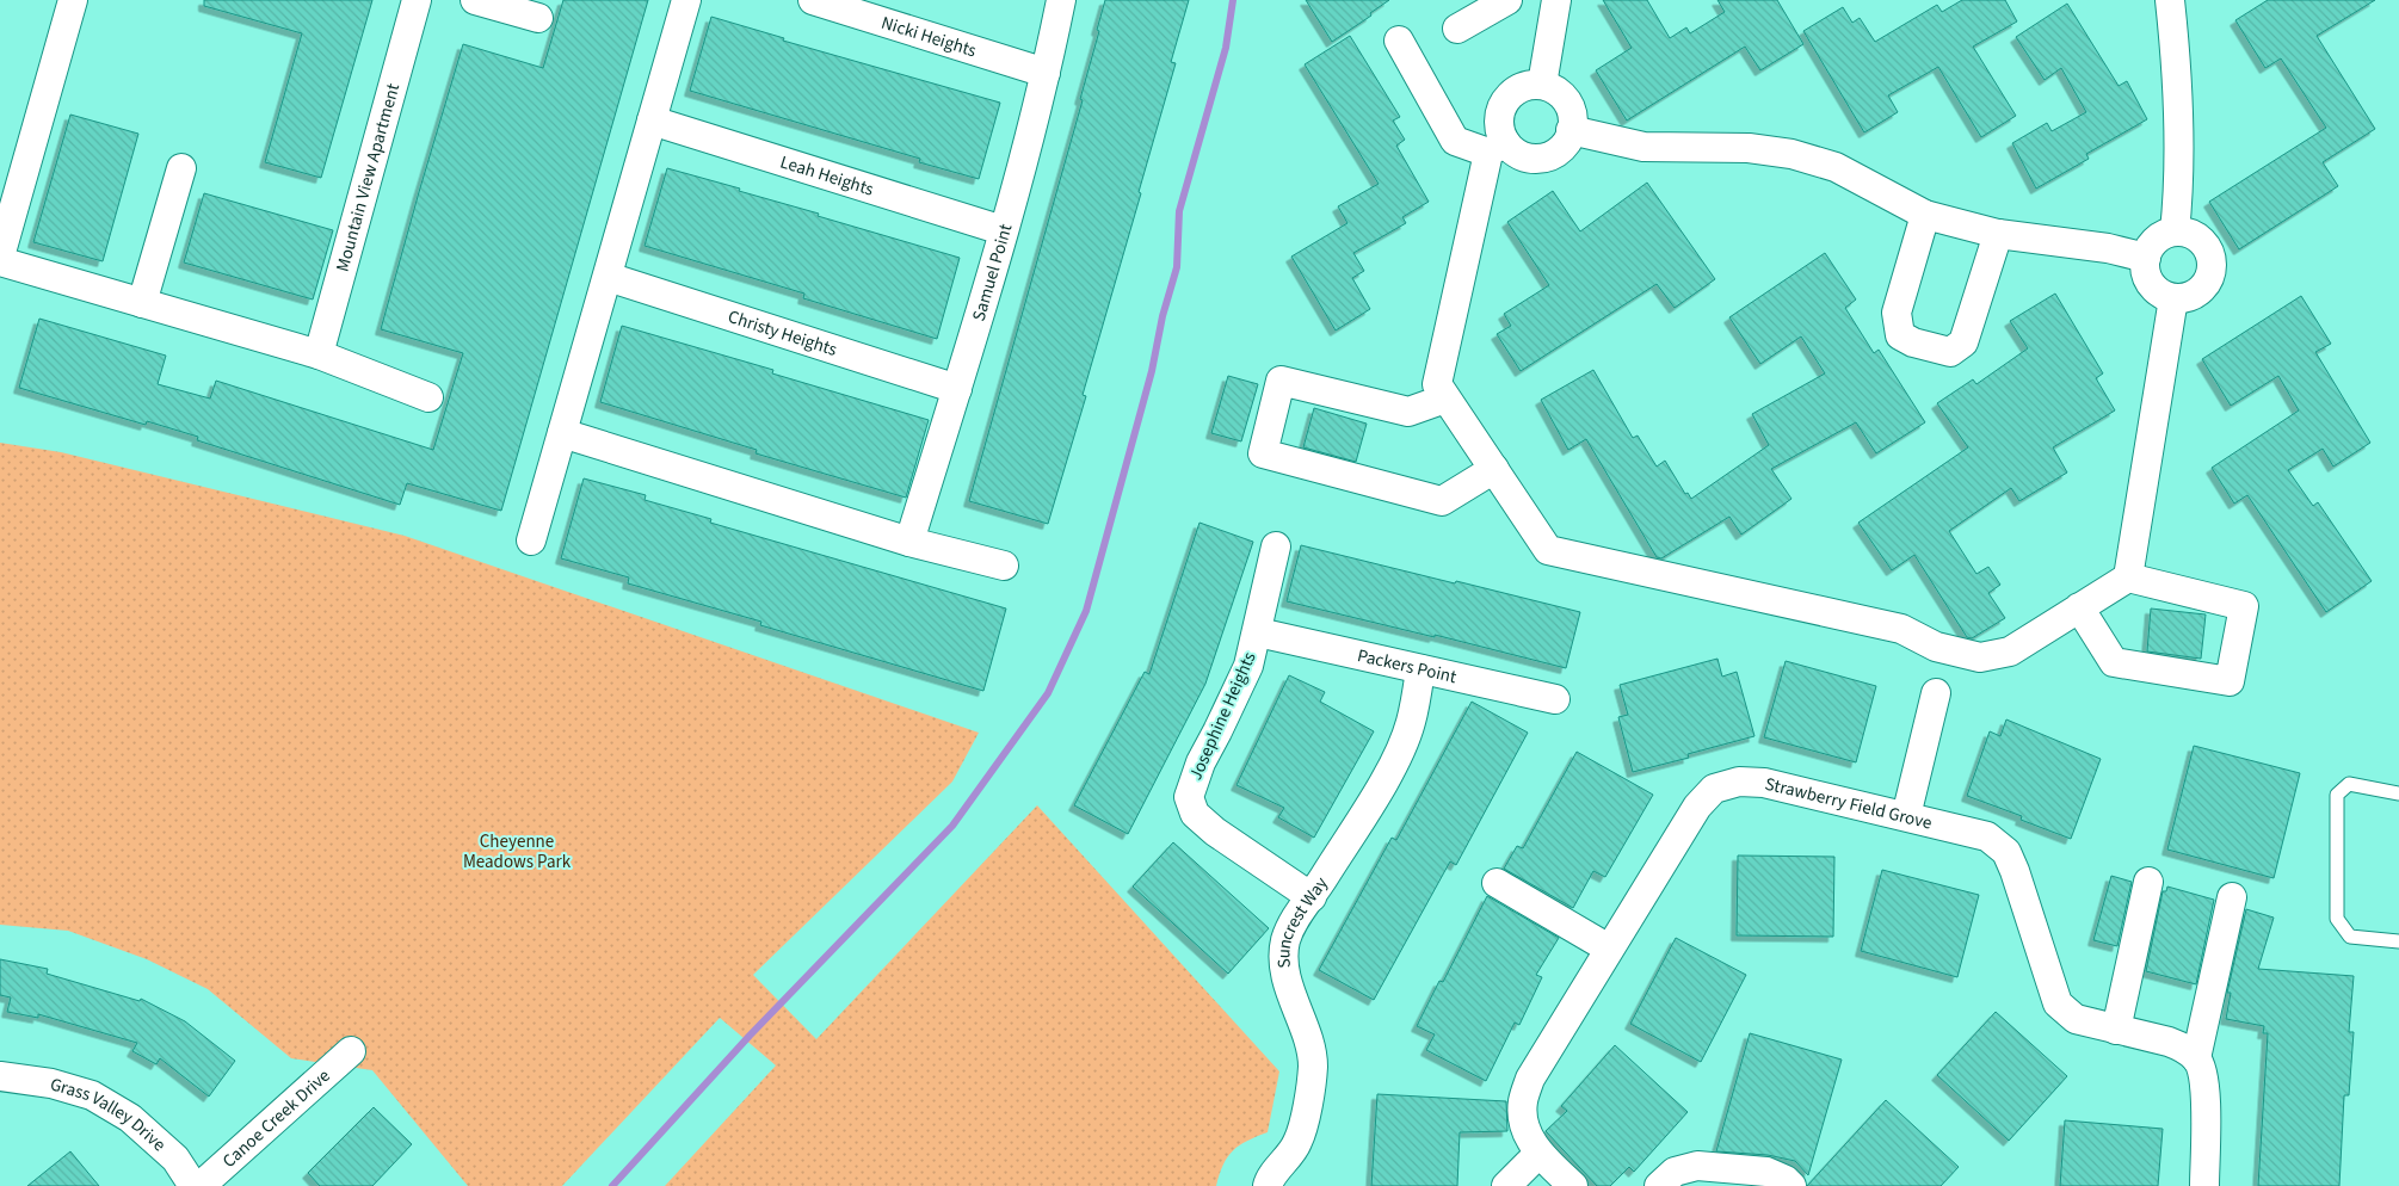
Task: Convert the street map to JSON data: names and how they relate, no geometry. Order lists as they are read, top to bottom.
{
  "streets": {
    "street": [
      "Nicki Heights",
      "Leah Heights",
      "Mountain View Apartment",
      "Samuel Point",
      "Christy Heights",
      "Packers Point",
      "Josephine Heights",
      "Strawberry Field Grove",
      "Suncrest Way",
      "Grass Valley Drive",
      "Canoe Creek Drive"
    ]
  },
  "crossings": [
    ["Nicki Heights", "Samuel Point"],
    ["Leah Heights", "Samuel Point"],
    ["Samuel Point", "Christy Heights"],
    ["Packers Point", "Josephine Heights"],
    ["Packers Point", "Suncrest Way"],
    ["Josephine Heights", "Suncrest Way"]
  ],
  "parks": ["Cheyenne Meadows Park"]
}
